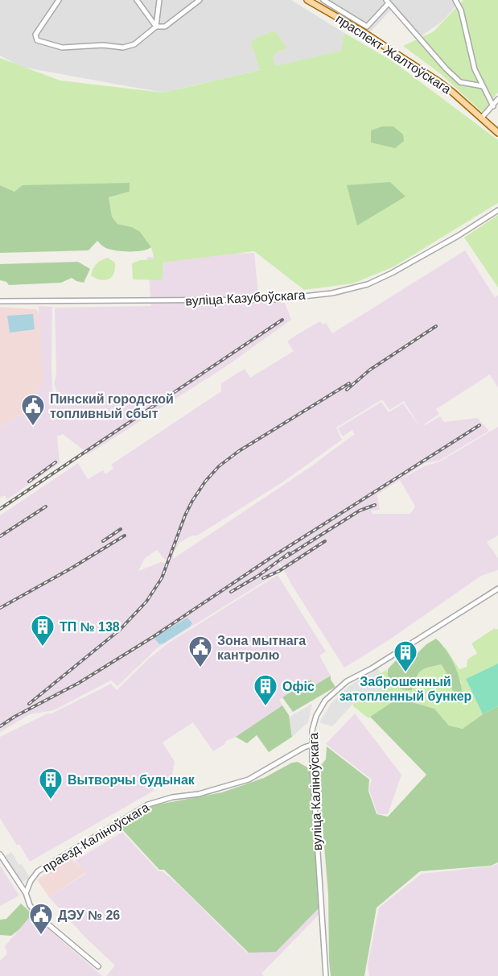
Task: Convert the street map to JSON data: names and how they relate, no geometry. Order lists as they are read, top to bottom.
{
  "streets": {
    "main road": ["праспект Жалтоўскага"],
    "street": ["вуліца Казубоўскага", "вуліца Каліноўскага", "праезд Каліноўскага"]
  },
  "crossings": [
    ["вуліца Каліноўскага", "праезд Каліноўскага"]
  ],
  "places": {
    "public building": ["Пинский городской топливный сбыт", "Зона мытнага кантролю", "ДЭУ № 26"],
    "building": [
      "ТП № 138",
      "Заброшенный затопленный бункер",
      "Офіс",
      "Вытворчы будынак"
    ]
  }
}
